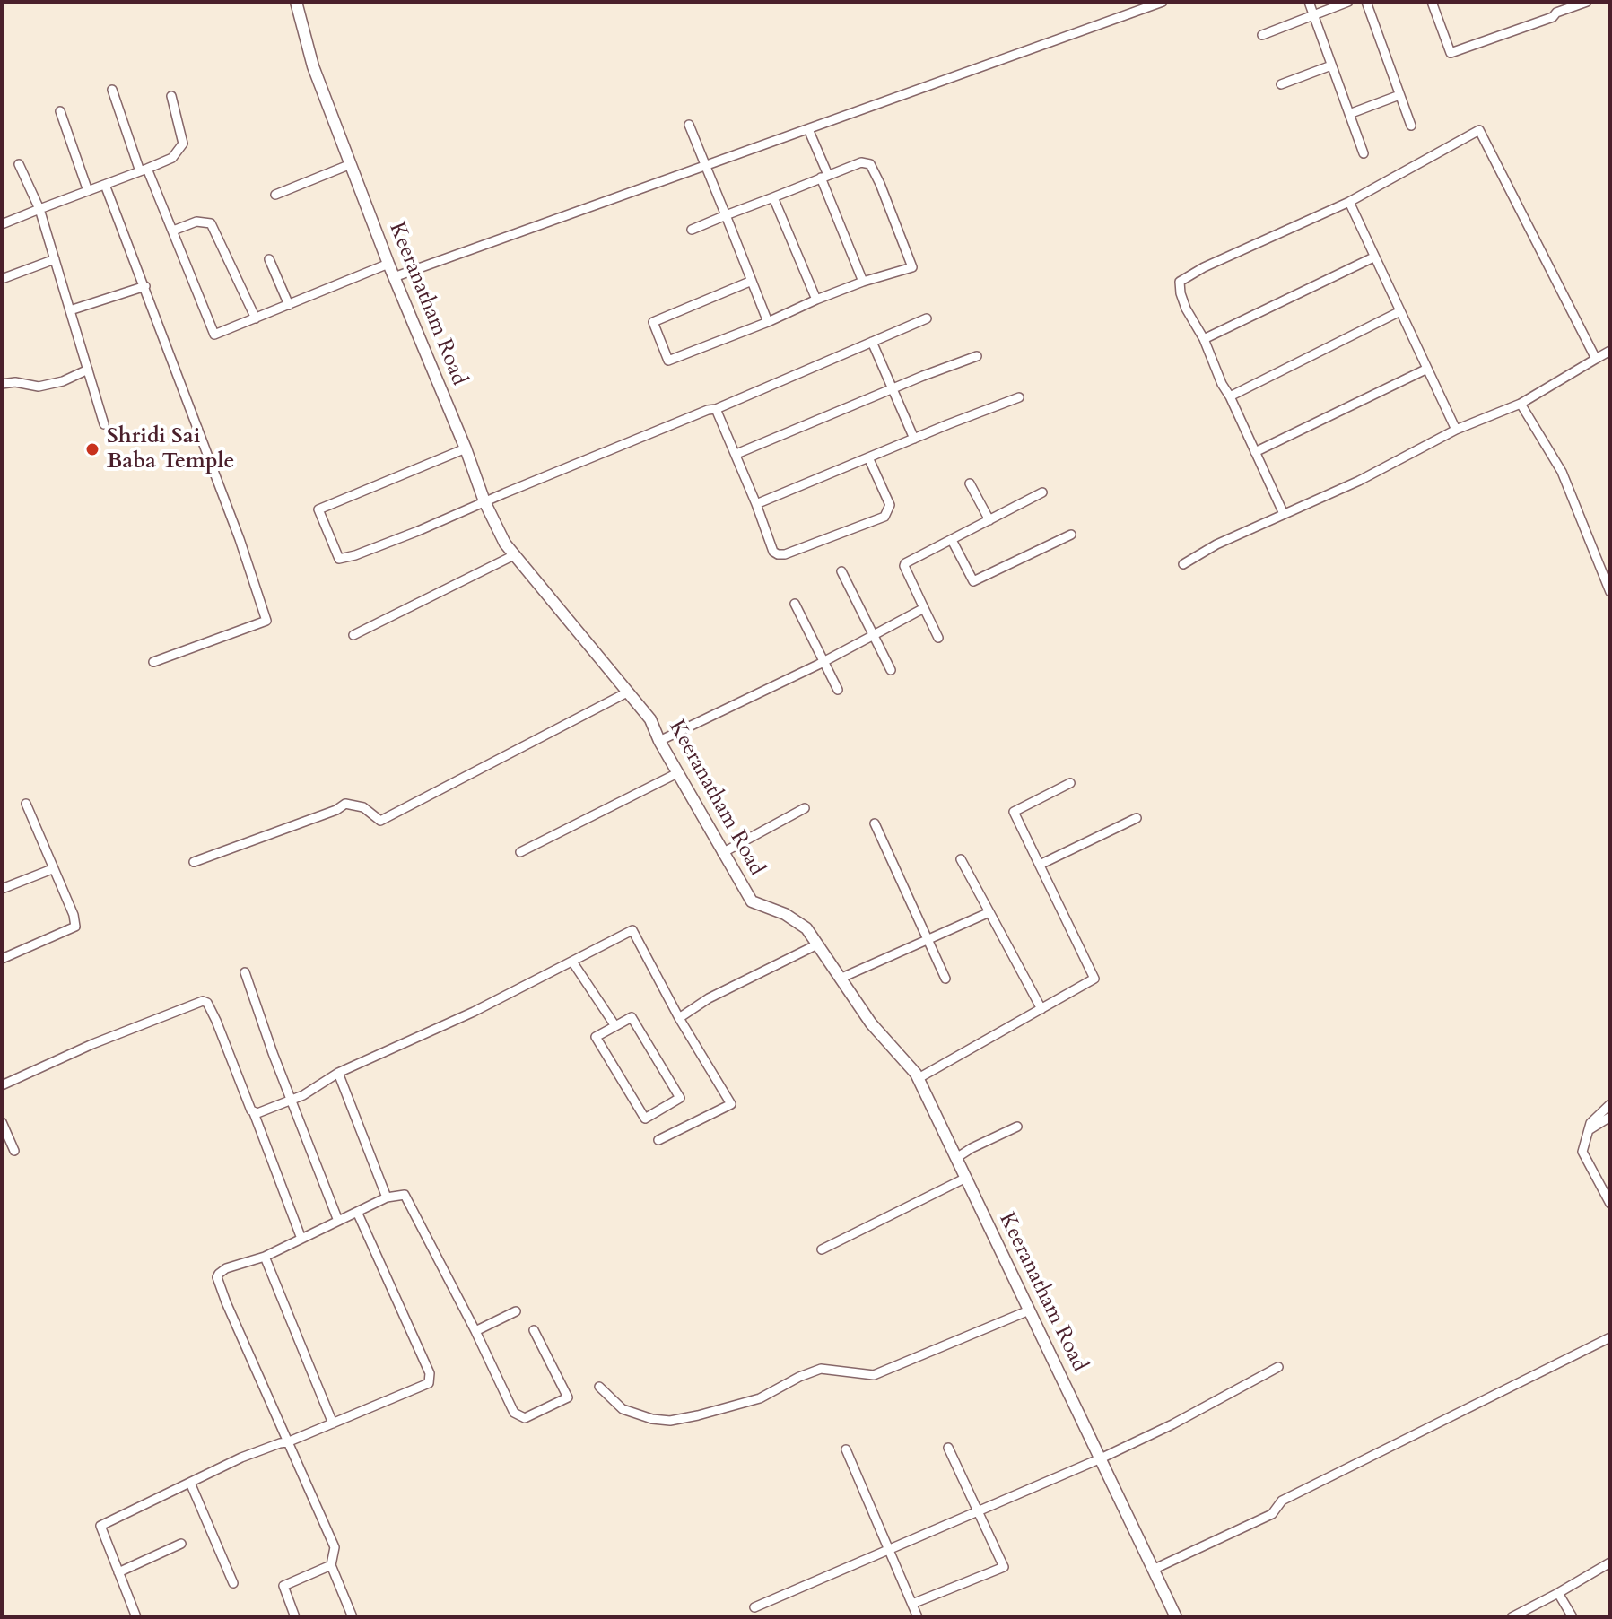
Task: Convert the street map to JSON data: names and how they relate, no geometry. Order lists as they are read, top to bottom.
{
  "streets": {
    "street": ["Keeranatham Road"]
  },
  "places": ["Shridi Sai Baba Temple"]
}
